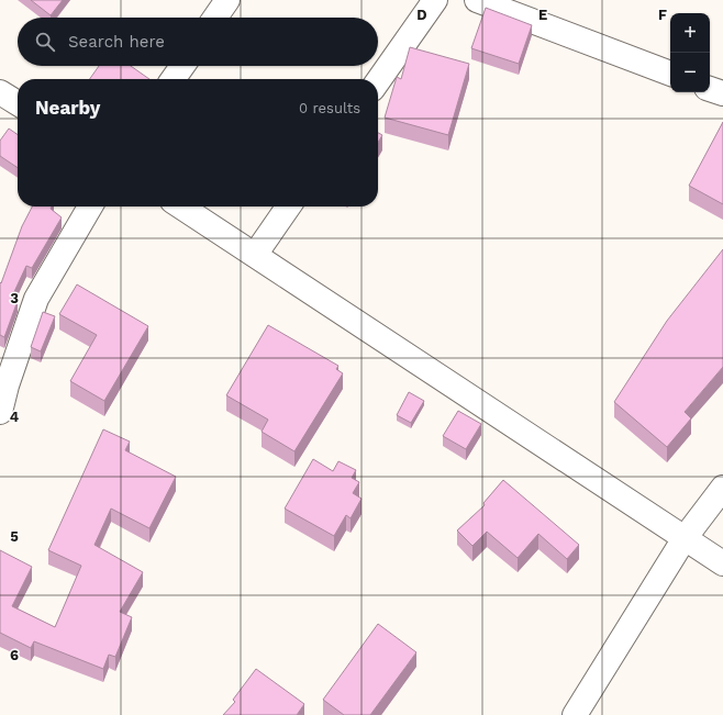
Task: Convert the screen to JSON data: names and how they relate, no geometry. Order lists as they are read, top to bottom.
{
  "page": {
    "map_buttons": ["+", "−"],
    "search": "Search here",
    "heading": ["Nearby", "0 results"]
  },
  "grid": {
    "columns": ["D", "E", "F"],
    "rows": [
      "3",
      "4",
      "5",
      "6"
    ]
  }
}
